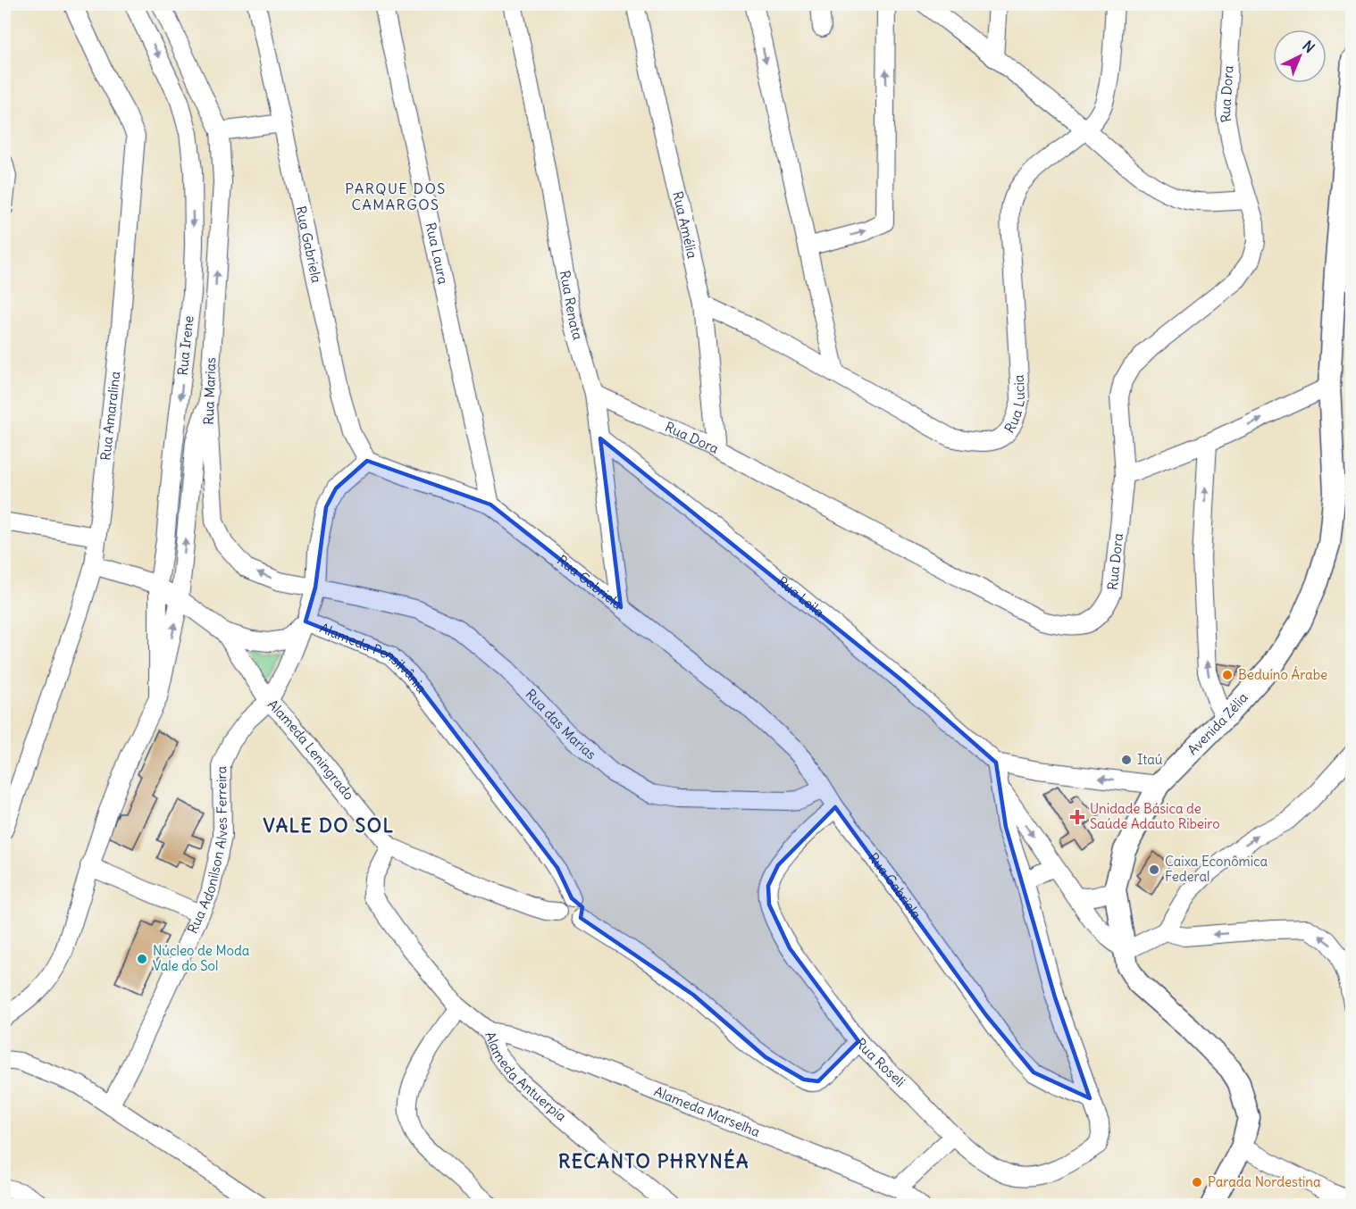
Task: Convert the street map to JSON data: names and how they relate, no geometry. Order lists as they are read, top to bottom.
{
  "streets": {
    "main road": ["Avenida Zélia"],
    "street": [
      "Rua Dora",
      "Rua Amélia",
      "Rua Gabriela",
      "Rua Laura",
      "Rua Renata",
      "Rua Irene",
      "Rua Marias",
      "Rua Lucia",
      "Rua Amaralina",
      "Rua Leila",
      "Alameda Pensilvânia",
      "Rua das Marias",
      "Alameda Leningrado",
      "Rua Adonilson Alves Ferreira",
      "Rua Roseli",
      "Alameda Antuerpia",
      "Alameda Marselha"
    ]
  },
  "crossings": [
    ["Rua Dora", "Rua Amélia"],
    ["Rua Dora", "Rua Renata"],
    ["Rua Amélia", "Rua Lucia"],
    ["Rua Gabriela", "Rua Laura"],
    ["Rua Gabriela", "Rua Renata"],
    ["Rua Gabriela", "Rua das Marias"],
    ["Rua Gabriela", "Rua Adonilson Alves Ferreira"],
    ["Rua Gabriela", "Rua Roseli"],
    ["Rua Renata", "Rua Leila"],
    ["Rua Irene", "Rua Marias"],
    ["Rua Irene", "Alameda Pensilvânia"],
    ["Rua Marias", "Rua das Marias"],
    ["Rua Marias", "Rua Adonilson Alves Ferreira"],
    ["Rua Amaralina", "Alameda Pensilvânia"],
    ["Alameda Pensilvânia", "Alameda Leningrado"],
    ["Alameda Pensilvânia", "Rua Adonilson Alves Ferreira"],
    ["Rua das Marias", "Rua Adonilson Alves Ferreira"],
    ["Alameda Leningrado", "Rua Adonilson Alves Ferreira"],
    ["Alameda Leningrado", "Alameda Antuerpia"],
    ["Alameda Antuerpia", "Alameda Marselha"]
  ],
  "one_way": ["Rua Marias"],
  "districts": ["PARQUE DOS CAMARGOS", "VALE DO SOL", "RECANTO PHRYNÉA"],
  "places": {
    "other": [
      "Beduíno Árabe",
      "Itaú",
      "Caixa Econômica Federal",
      "Núcleo de Moda Vale do Sol",
      "Parada Nordestina"
    ],
    "health": ["Unidade Básica de Saúde Adauto Ribeiro"]
  },
  "north": "top right"
}
